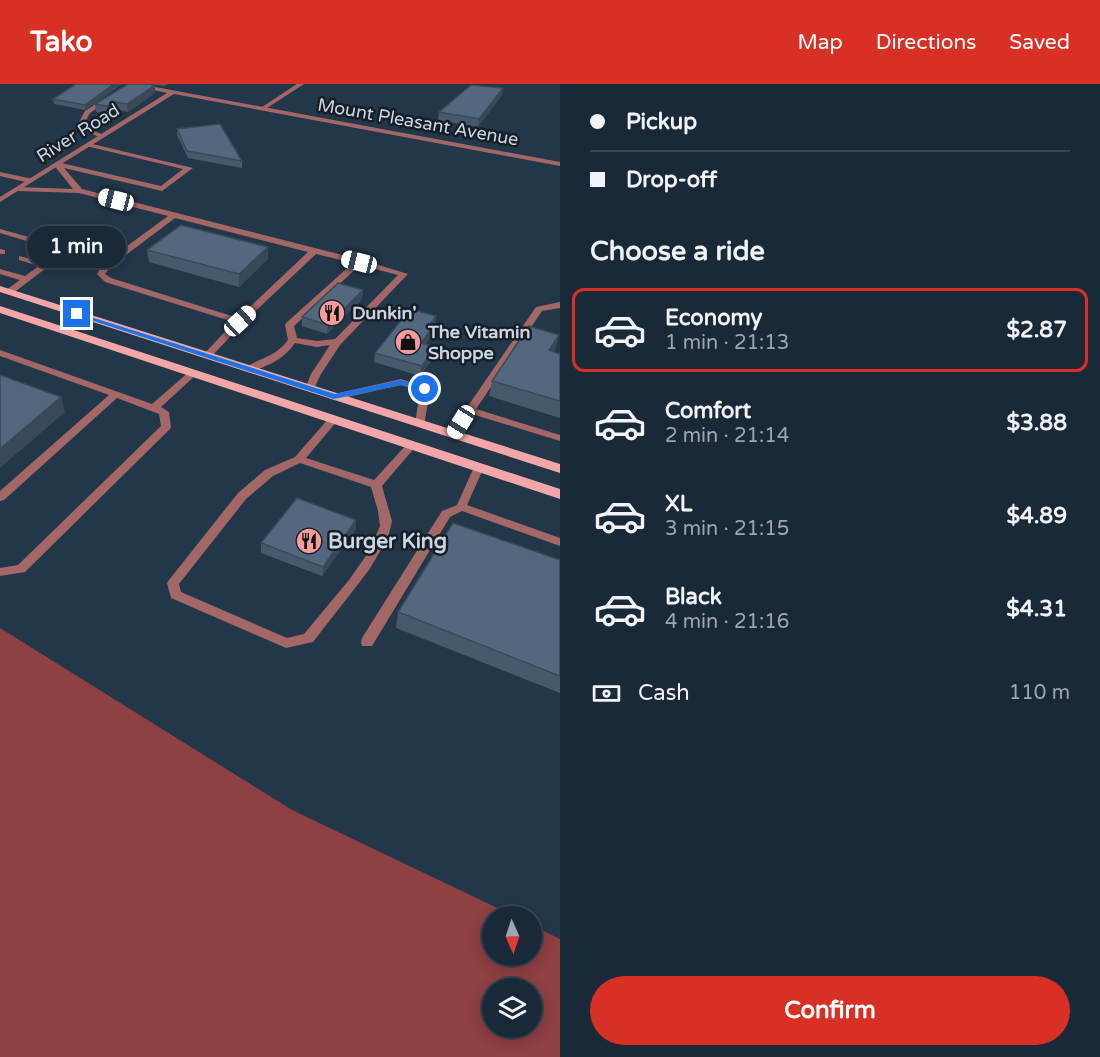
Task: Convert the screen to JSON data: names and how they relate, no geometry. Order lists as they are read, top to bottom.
{
  "streets": {
    "street": ["Mount Pleasant Avenue", "River Road"]
  },
  "crossings": [
    ["Mount Pleasant Avenue", "River Road"]
  ],
  "places": {
    "restaurant": ["Dunkin'", "Burger King"],
    "shop": ["The Vitamin Shoppe"]
  },
  "north": "bottom",
  "page": {
    "header": "Tako",
    "nav": ["Map", "Directions", "Saved"],
    "banner": ["Pickup", "Drop-off"],
    "heading": "Choose a ride",
    "bubble": "1 min",
    "list": [
      {
        "name": "Economy",
        "note": "1 min · 21:13",
        "value": "$2.87"
      },
      {
        "name": "Comfort",
        "note": "2 min · 21:14",
        "value": "$3.88"
      },
      {
        "name": "XL",
        "note": "3 min · 21:15",
        "value": "$4.89"
      },
      {
        "name": "Black",
        "note": "4 min · 21:16",
        "value": "$4.31"
      }
    ],
    "pay": ["Cash", "110 m"],
    "buttons": "Confirm"
  }
}
